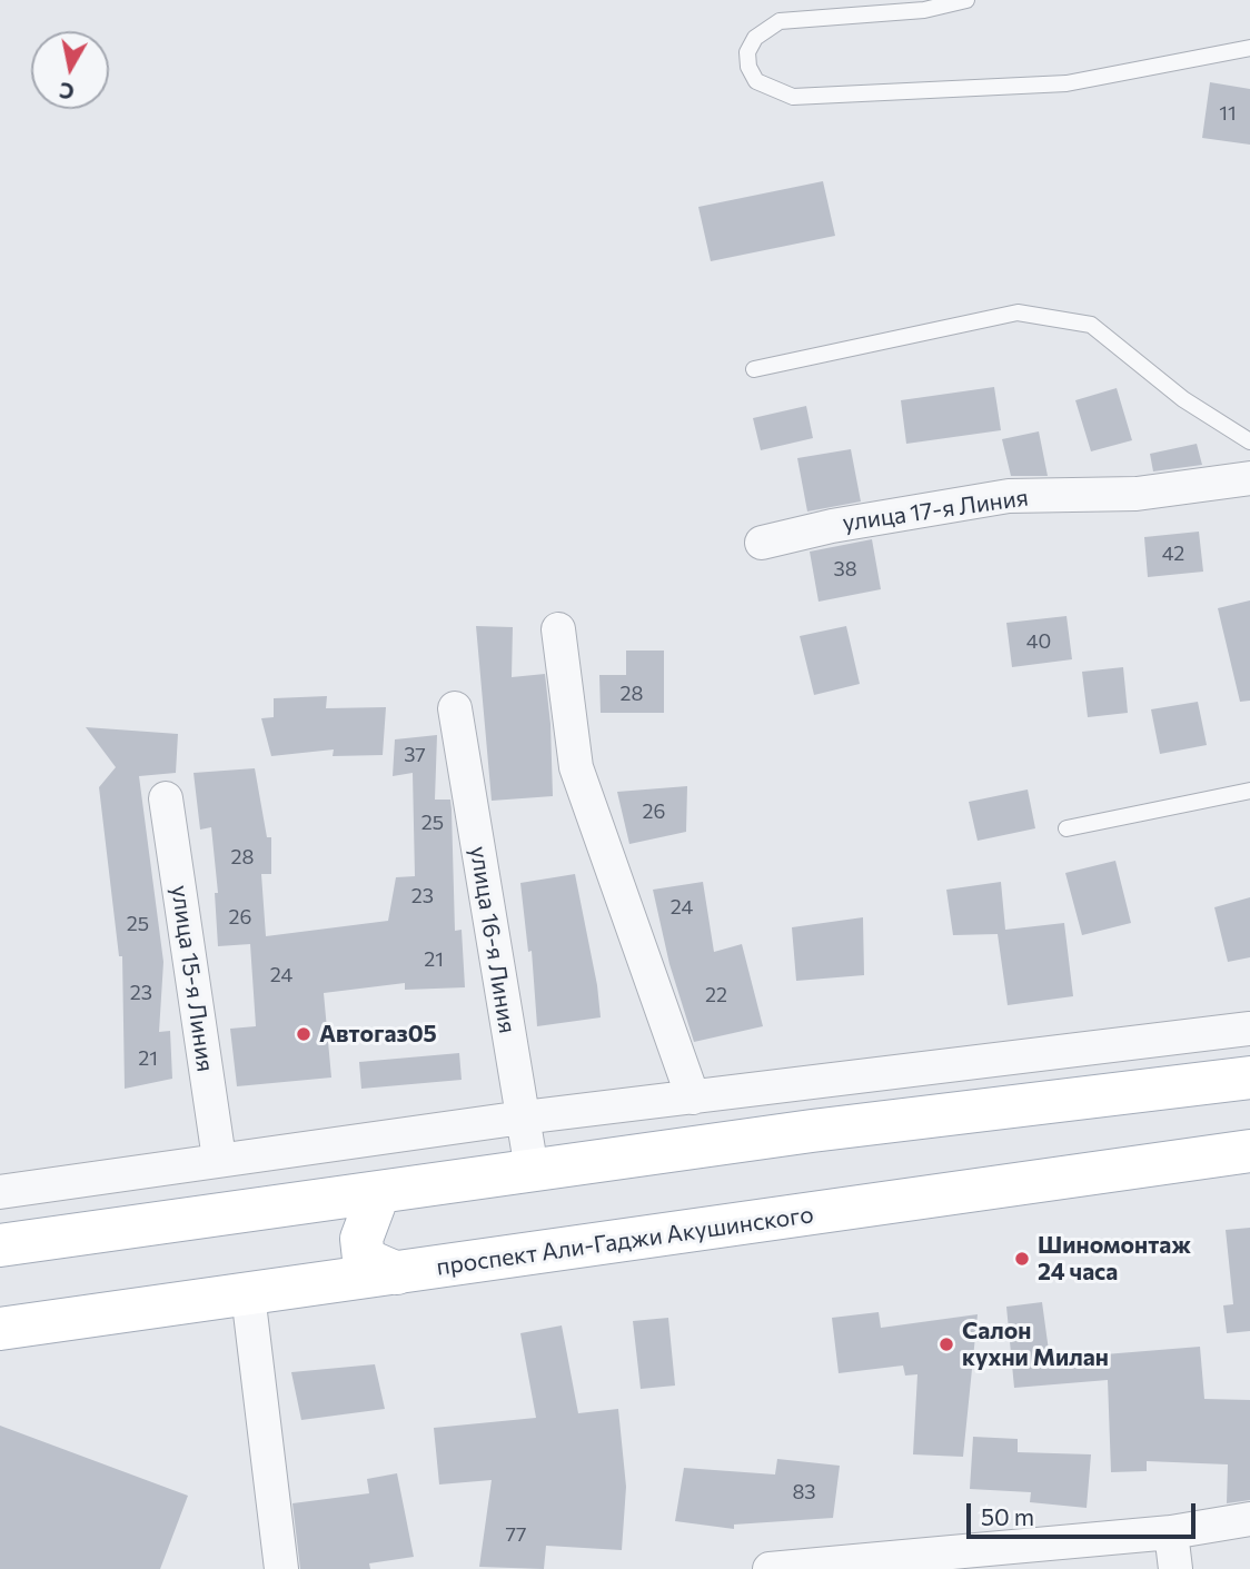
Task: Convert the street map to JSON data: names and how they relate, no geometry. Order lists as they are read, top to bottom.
{
  "streets": {
    "main road": ["проспект Али-Гаджи Акушинского"],
    "street": ["улица 17-я Линия", "улица 16-я Линия", "улица 15-я Линия"]
  },
  "places": ["Автогаз05", "Шиномонтаж 24 часа", "Салон кухни Милан"],
  "house_numbers": [
    "11",
    "42",
    "38",
    "40",
    "28",
    "37",
    "26",
    "25",
    "28",
    "23",
    "24",
    "26",
    "25",
    "21",
    "24",
    "23",
    "22",
    "21",
    "83",
    "77"
  ],
  "scale_bar": "50 m",
  "north": "bottom"
}
